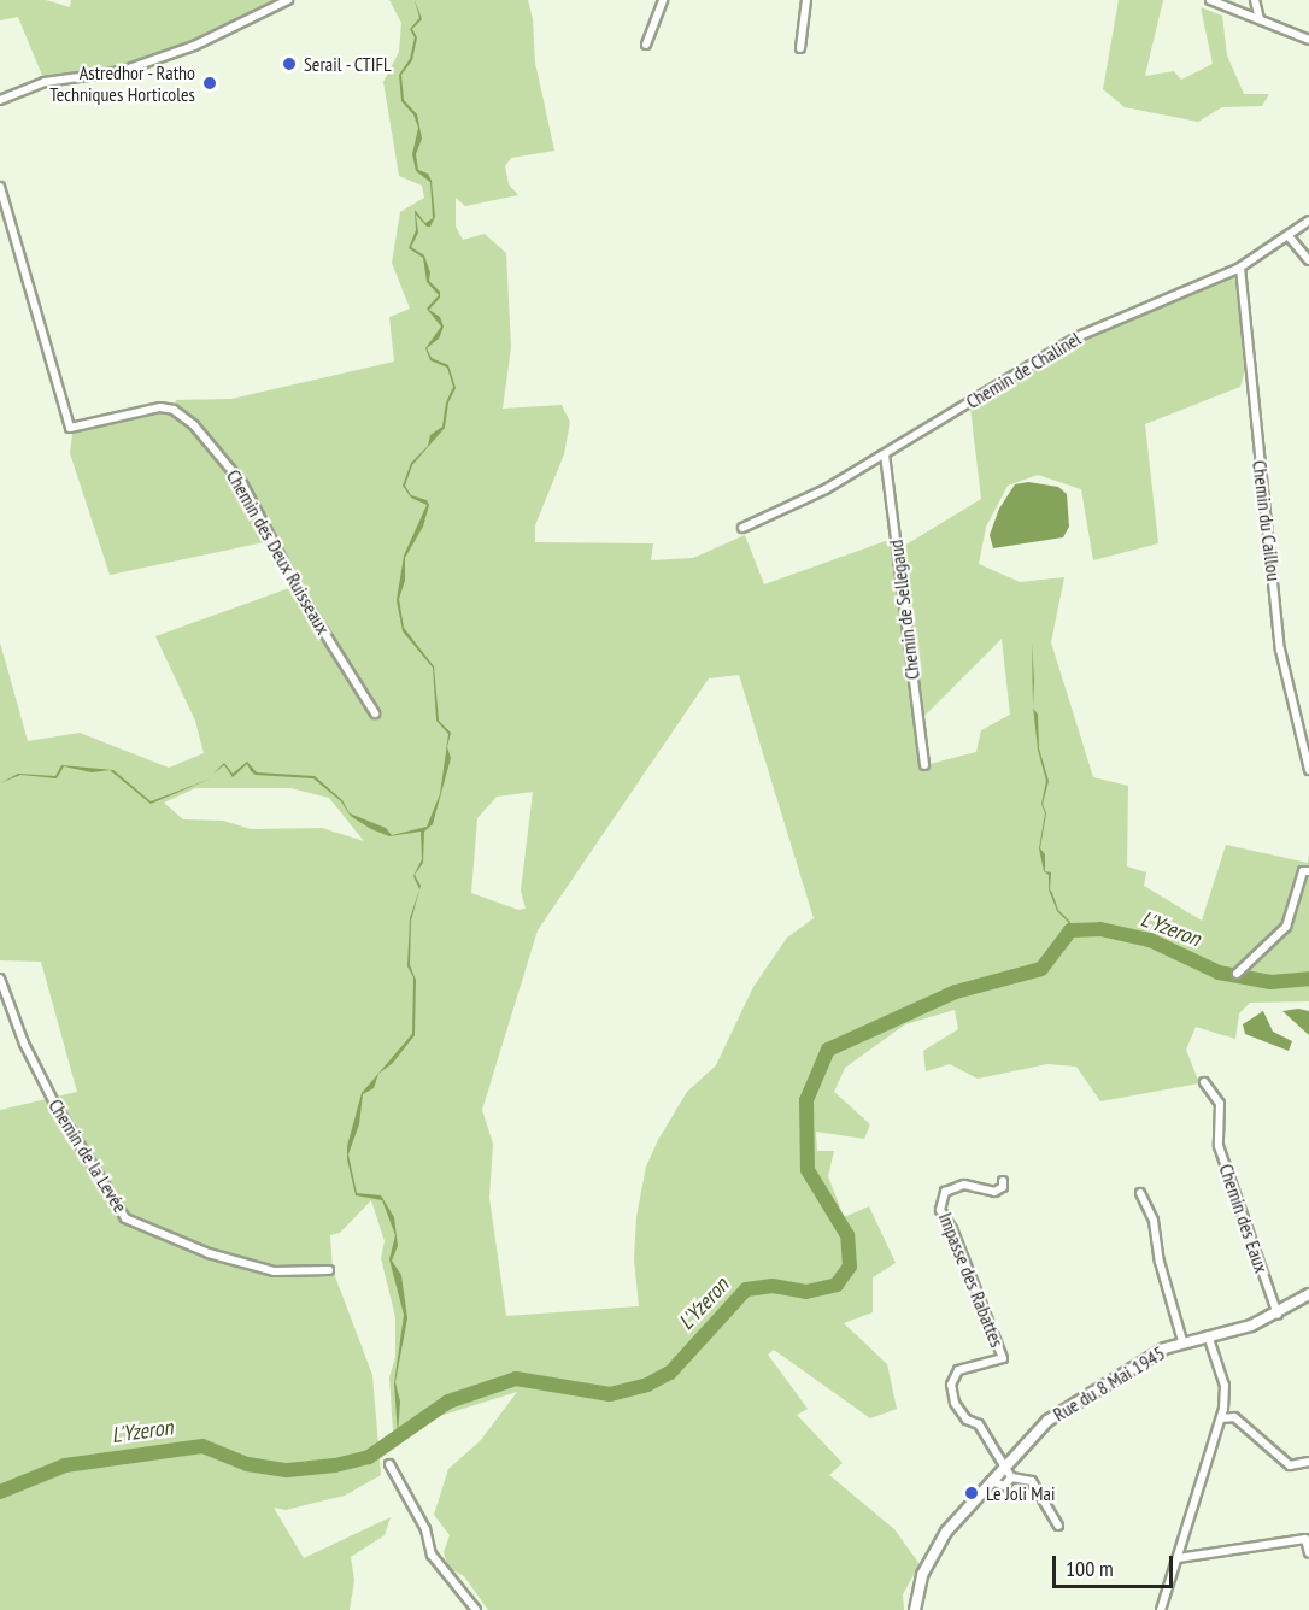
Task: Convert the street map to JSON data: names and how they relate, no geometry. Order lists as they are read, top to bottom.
{
  "streets": {
    "main road": ["Rue du 8 Mai 1945"],
    "street": [
      "Chemin de Chalinel",
      "Chemin du Caillou",
      "Chemin des Deux Ruisseaux",
      "Chemin de Sellegaud",
      "Chemin de la Levée",
      "Chemin des Eaux",
      "Impasse des Rabattes"
    ]
  },
  "crossings": [
    ["Chemin de Chalinel", "Chemin du Caillou"],
    ["Chemin de Chalinel", "Chemin de Sellegaud"],
    ["Chemin des Eaux", "Rue du 8 Mai 1945"],
    ["Impasse des Rabattes", "Rue du 8 Mai 1945"]
  ],
  "water": ["L'Yzeron"],
  "places": ["Serail - CTIFL", "Astredhor - Ratho Techniques Horticoles", "Le Joli Mai"],
  "scale_bar": "100 m"
}
